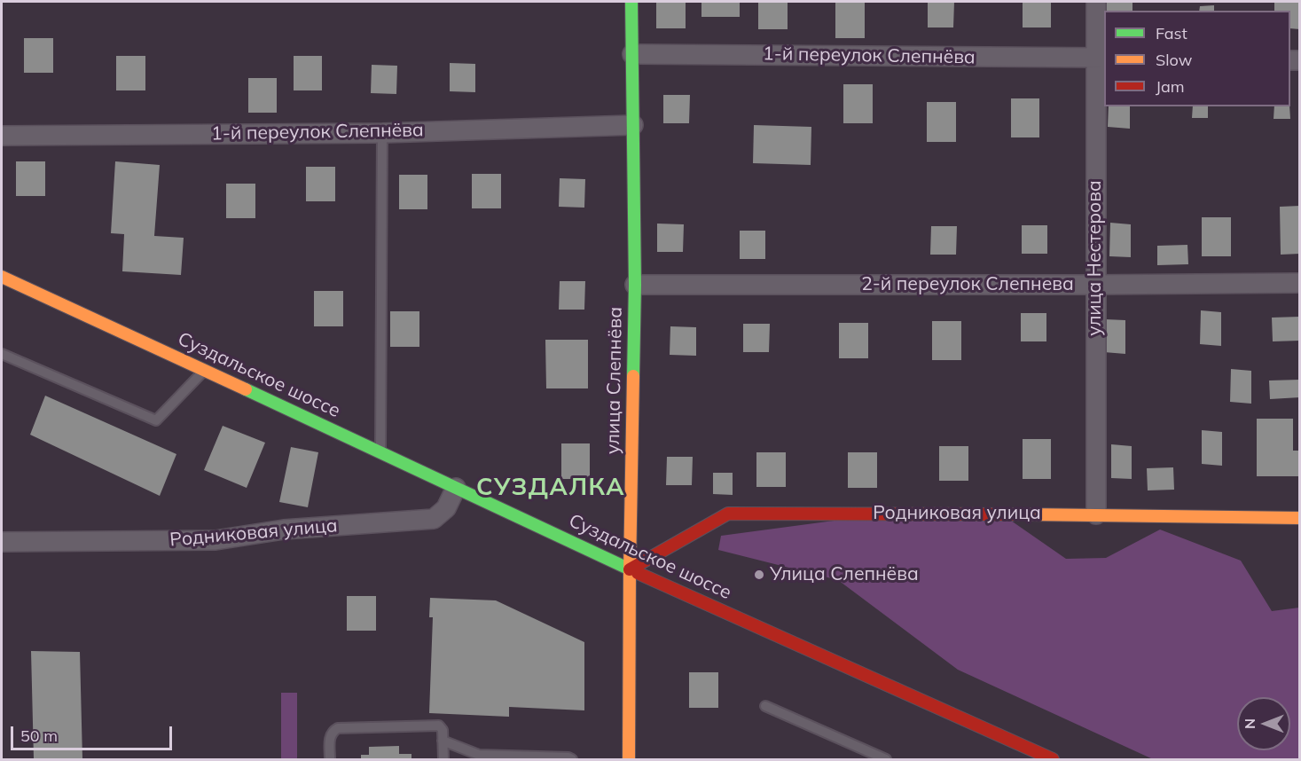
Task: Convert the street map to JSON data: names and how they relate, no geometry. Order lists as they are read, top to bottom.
{
  "streets": {
    "street": [
      "1-й переулок Слепнёва",
      "улица Нестерова",
      "2-й переулок Слепнева",
      "Суздальское шоссе",
      "улица Слепнёва",
      "Родниковая улица"
    ]
  },
  "crossings": [
    ["1-й переулок Слепнёва", "улица Нестерова"],
    ["1-й переулок Слепнёва", "улица Слепнёва"],
    ["улица Нестерова", "2-й переулок Слепнева"],
    ["улица Нестерова", "Родниковая улица"],
    ["2-й переулок Слепнева", "улица Слепнёва"],
    ["Суздальское шоссе", "улица Слепнёва"],
    ["Суздальское шоссе", "Родниковая улица"],
    ["улица Слепнёва", "Родниковая улица"]
  ],
  "districts": ["СУЗДАЛКА"],
  "places": ["Улица Слепнёва"],
  "legend": ["Fast", "Slow", "Jam"],
  "scale_bar": "50 m",
  "north": "left"
}
